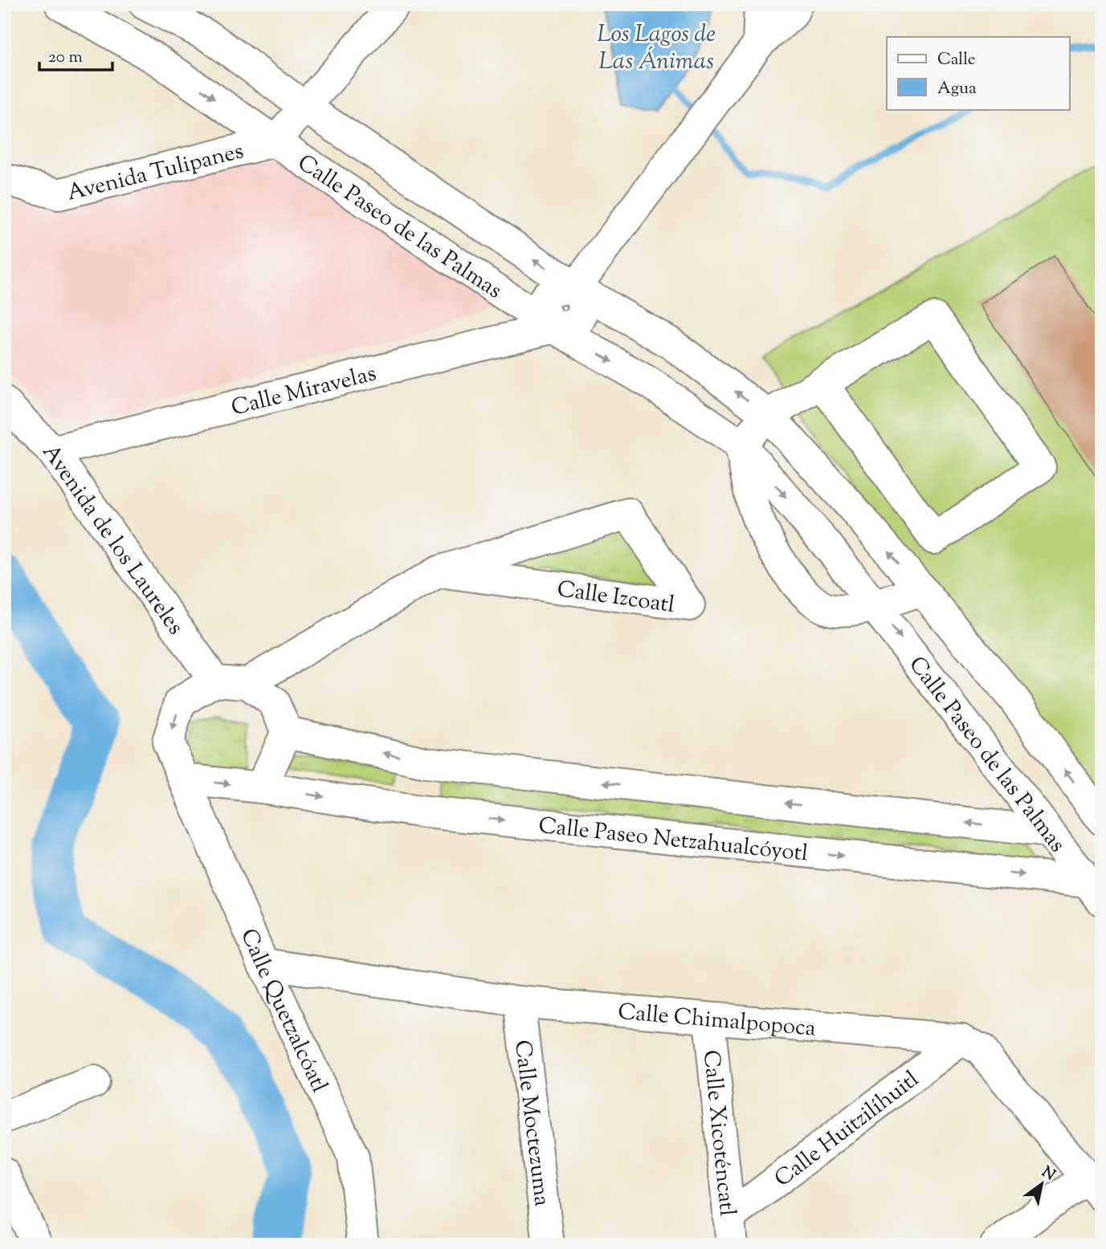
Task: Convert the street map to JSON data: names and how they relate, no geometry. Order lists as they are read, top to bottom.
{
  "streets": {
    "street": [
      "Avenida Tulipanes",
      "Calle Paseo de las Palmas",
      "Calle Miravelas",
      "Avenida de los Laureles",
      "Calle Izcoatl",
      "Calle Paseo Netzahualcóyotl",
      "Calle Quetzalcóatl",
      "Calle Chimalpopoca",
      "Calle Moctezuma",
      "Calle Huitzilíhuitl",
      "Calle Xicoténcatl"
    ]
  },
  "crossings": [
    ["Avenida Tulipanes", "Calle Paseo de las Palmas"],
    ["Calle Paseo de las Palmas", "Calle Miravelas"],
    ["Calle Paseo de las Palmas", "Calle Paseo Netzahualcóyotl"],
    ["Calle Miravelas", "Avenida de los Laureles"],
    ["Avenida de los Laureles", "Calle Izcoatl"],
    ["Avenida de los Laureles", "Calle Paseo Netzahualcóyotl"],
    ["Avenida de los Laureles", "Calle Quetzalcóatl"],
    ["Calle Izcoatl", "Calle Paseo Netzahualcóyotl"],
    ["Calle Izcoatl", "Calle Quetzalcóatl"],
    ["Calle Paseo Netzahualcóyotl", "Calle Quetzalcóatl"],
    ["Calle Quetzalcóatl", "Calle Chimalpopoca"],
    ["Calle Chimalpopoca", "Calle Moctezuma"],
    ["Calle Chimalpopoca", "Calle Huitzilíhuitl"],
    ["Calle Chimalpopoca", "Calle Xicoténcatl"],
    ["Calle Huitzilíhuitl", "Calle Xicoténcatl"]
  ],
  "water": ["Los Lagos de Las Ánimas"],
  "legend": ["Calle", "Agua"],
  "scale_bar": "20 m",
  "north": "top right"
}
